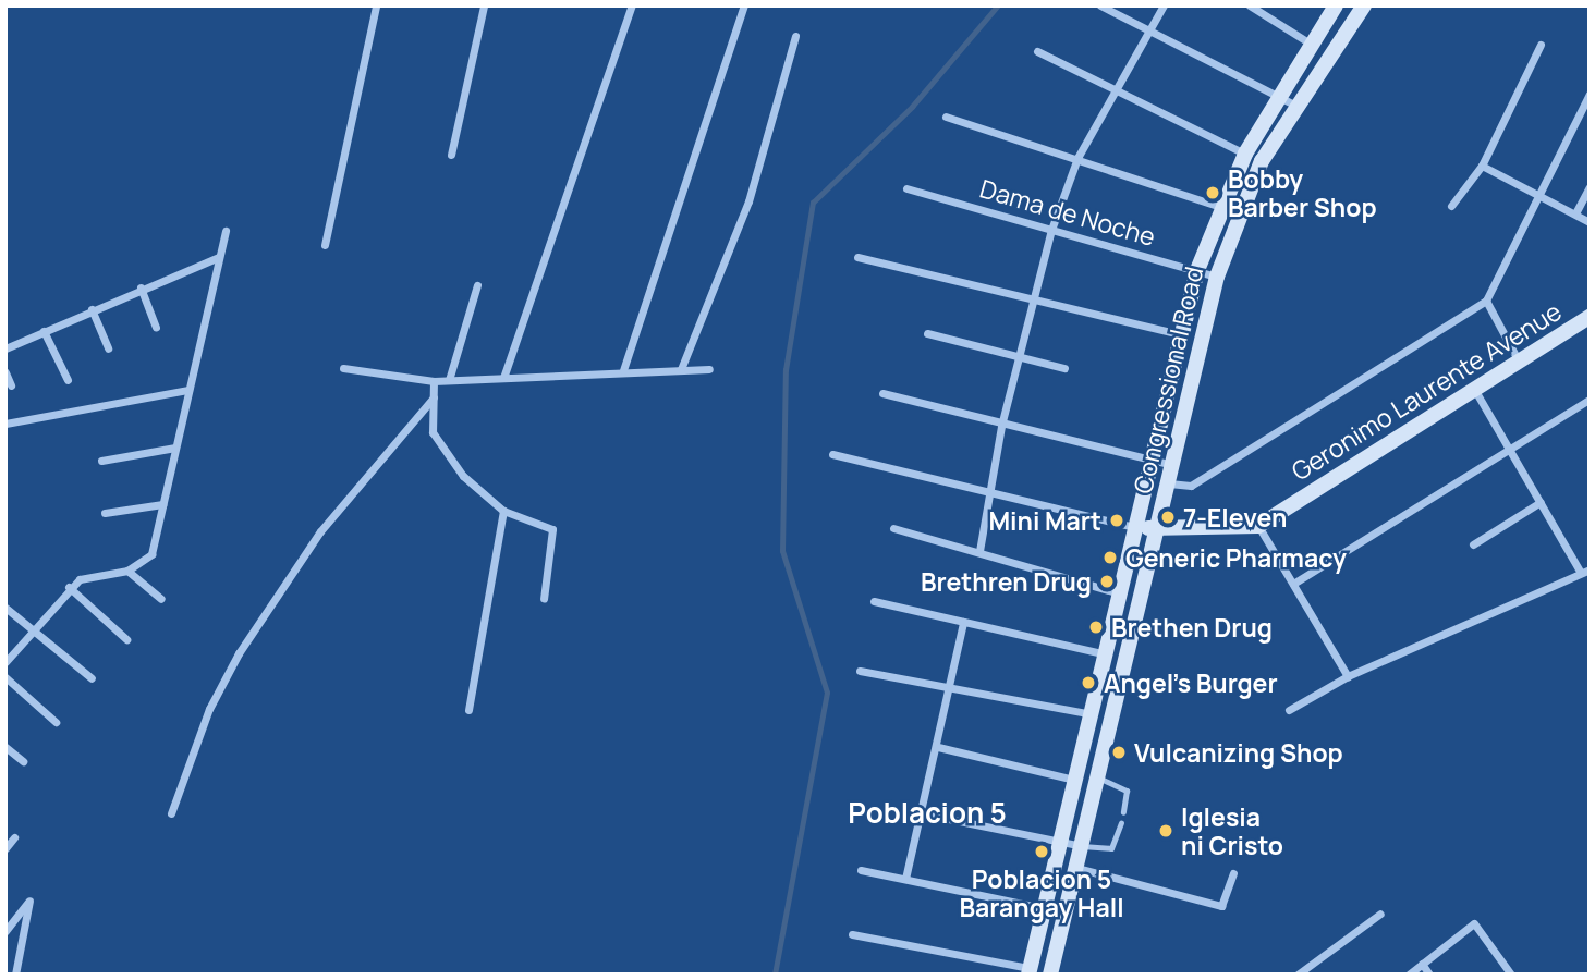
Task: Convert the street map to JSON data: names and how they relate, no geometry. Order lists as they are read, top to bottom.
{
  "streets": {
    "main road": ["Congressional Road", "Geronimo Laurente Avenue"],
    "street": ["Dama de Noche"]
  },
  "crossings": [
    ["Dama de Noche", "Congressional Road"]
  ],
  "districts": ["Poblacion 5"],
  "places": [
    "Bobby Barber Shop",
    "7-Eleven",
    "Mini Mart",
    "Generic Pharmacy",
    "Brethren Drug",
    "Brethen Drug",
    "Angel's Burger",
    "Vulcanizing Shop",
    "Iglesia ni Cristo",
    "Poblacion 5 Barangay Hall"
  ]
}
